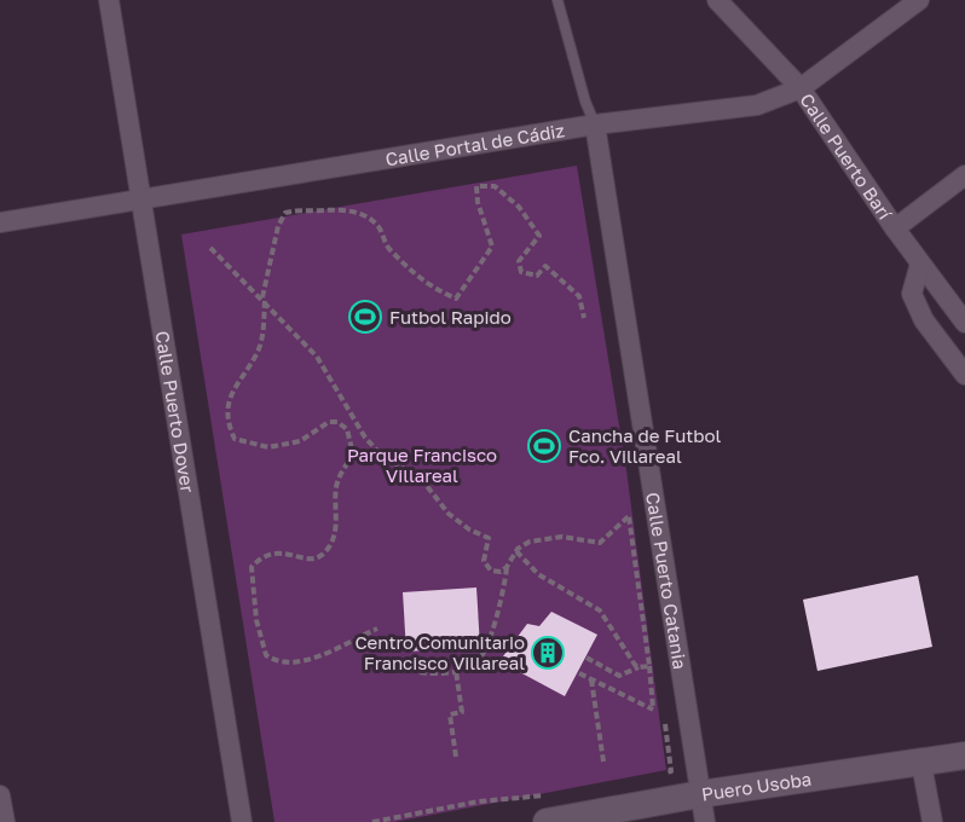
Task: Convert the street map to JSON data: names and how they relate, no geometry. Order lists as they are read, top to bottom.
{
  "streets": {
    "street": [
      "Calle Portal de Cádiz",
      "Calle Puerto Barí",
      "Calle Puerto Dover",
      "Calle Puerto Catania",
      "Puero Usoba"
    ]
  },
  "crossings": [
    ["Calle Portal de Cádiz", "Calle Puerto Barí"],
    ["Calle Portal de Cádiz", "Calle Puerto Dover"],
    ["Calle Portal de Cádiz", "Calle Puerto Catania"],
    ["Calle Puerto Catania", "Puero Usoba"]
  ],
  "parks": ["Parque Francisco Villareal"],
  "places": {
    "sports": ["Futbol Rapido", "Cancha de Futbol Fco. Villareal"],
    "building": ["Centro Comunitario Francisco Villareal"]
  }
}
